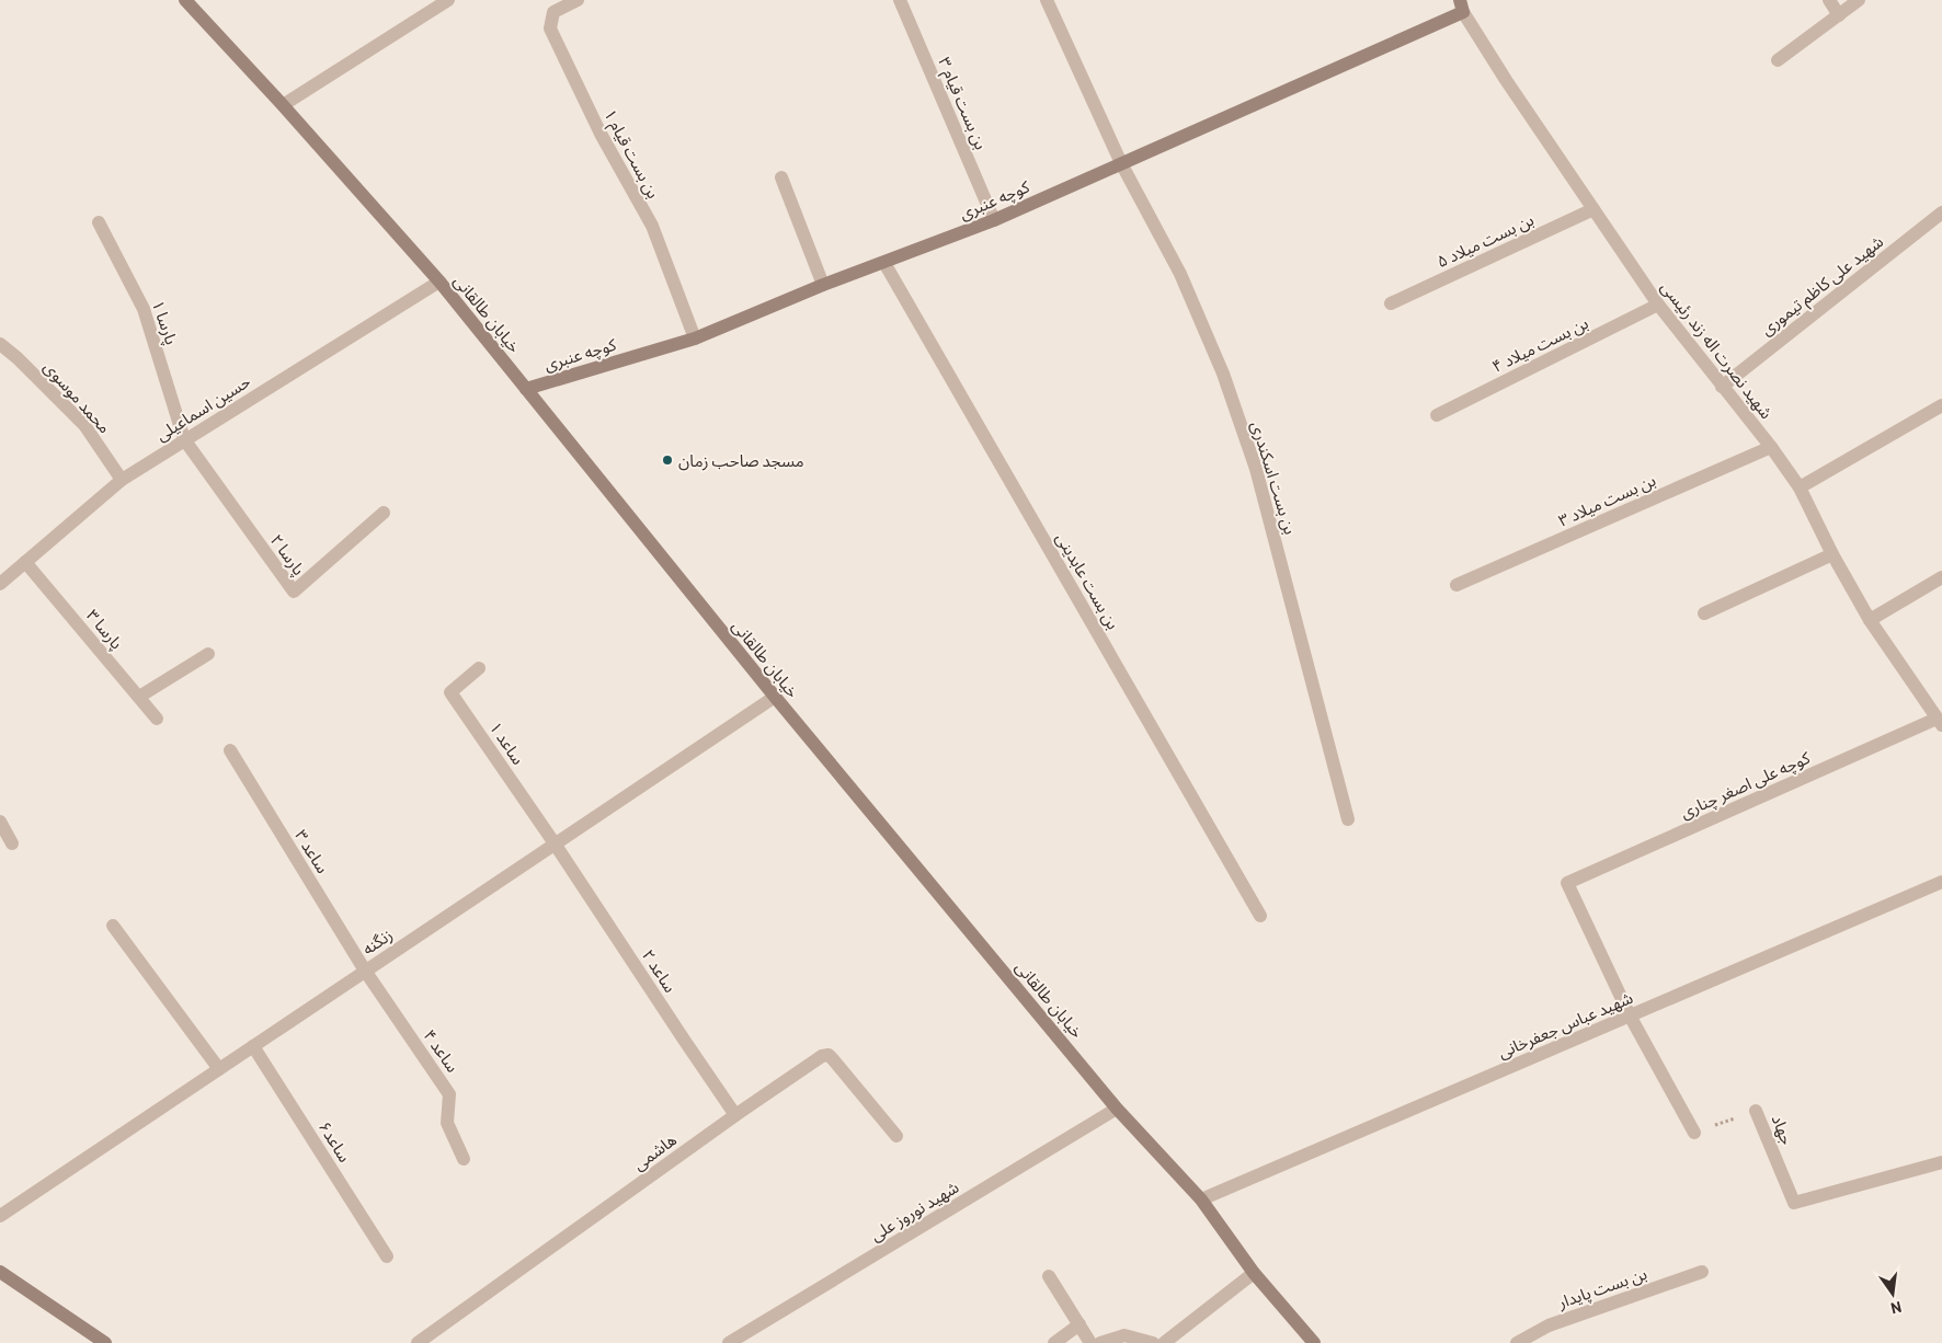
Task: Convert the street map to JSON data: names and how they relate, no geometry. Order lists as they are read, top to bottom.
{
  "streets": {
    "main road": ["کوچه عنبری", "خیابان طالقانی"],
    "street": [
      "بن بست قیام ۳",
      "بن بست قیام ۱",
      "بن بست میلاد ۵",
      "شهید علی کاظم تیموری",
      "پارسا ۱",
      "بن بست میلاد ۴",
      "شهید نصرت اله زند رئیسی",
      "محمد موسوی",
      "حسین اسماعیلی",
      "بن بست اسکندری",
      "بن بست میلاد ۳",
      "پارسا ۲",
      "بن بست عابدینی",
      "پارسا ۳",
      "ساعد ۱",
      "کوچه علی اصغر چناری",
      "ساعد ۳",
      "زنگنه",
      "ساعد ۲",
      "شهید عباس جعفرخانی",
      "ساعد ۴",
      "جهاد",
      "ساعد۶",
      "هاشمی",
      "شهید نوروز علی",
      "بن بست پایدار"
    ]
  },
  "crossings": [
    ["بن بست قیام ۳", "کوچه عنبری"],
    ["بن بست قیام ۱", "کوچه عنبری"],
    ["کوچه عنبری", "خیابان طالقانی"],
    ["کوچه عنبری", "شهید نصرت اله زند رئیسی"],
    ["کوچه عنبری", "بن بست اسکندری"],
    ["کوچه عنبری", "بن بست عابدینی"],
    ["بن بست میلاد ۵", "شهید نصرت اله زند رئیسی"],
    ["شهید علی کاظم تیموری", "شهید نصرت اله زند رئیسی"],
    ["خیابان طالقانی", "حسین اسماعیلی"],
    ["خیابان طالقانی", "زنگنه"],
    ["خیابان طالقانی", "شهید عباس جعفرخانی"],
    ["خیابان طالقانی", "شهید نوروز علی"],
    ["پارسا ۱", "حسین اسماعیلی"],
    ["پارسا ۱", "پارسا ۲"],
    ["بن بست میلاد ۴", "شهید نصرت اله زند رئیسی"],
    ["شهید نصرت اله زند رئیسی", "بن بست میلاد ۳"],
    ["شهید نصرت اله زند رئیسی", "کوچه علی اصغر چناری"],
    ["محمد موسوی", "حسین اسماعیلی"],
    ["حسین اسماعیلی", "پارسا ۲"],
    ["حسین اسماعیلی", "پارسا ۳"],
    ["ساعد ۱", "زنگنه"],
    ["ساعد ۱", "ساعد ۲"],
    ["کوچه علی اصغر چناری", "شهید عباس جعفرخانی"],
    ["ساعد ۳", "زنگنه"],
    ["ساعد ۳", "ساعد ۴"],
    ["زنگنه", "ساعد ۲"],
    ["زنگنه", "ساعد ۴"],
    ["زنگنه", "ساعد۶"],
    ["ساعد ۲", "هاشمی"]
  ],
  "places": ["مسجد صاحب زمان"],
  "north": "bottom"
}
